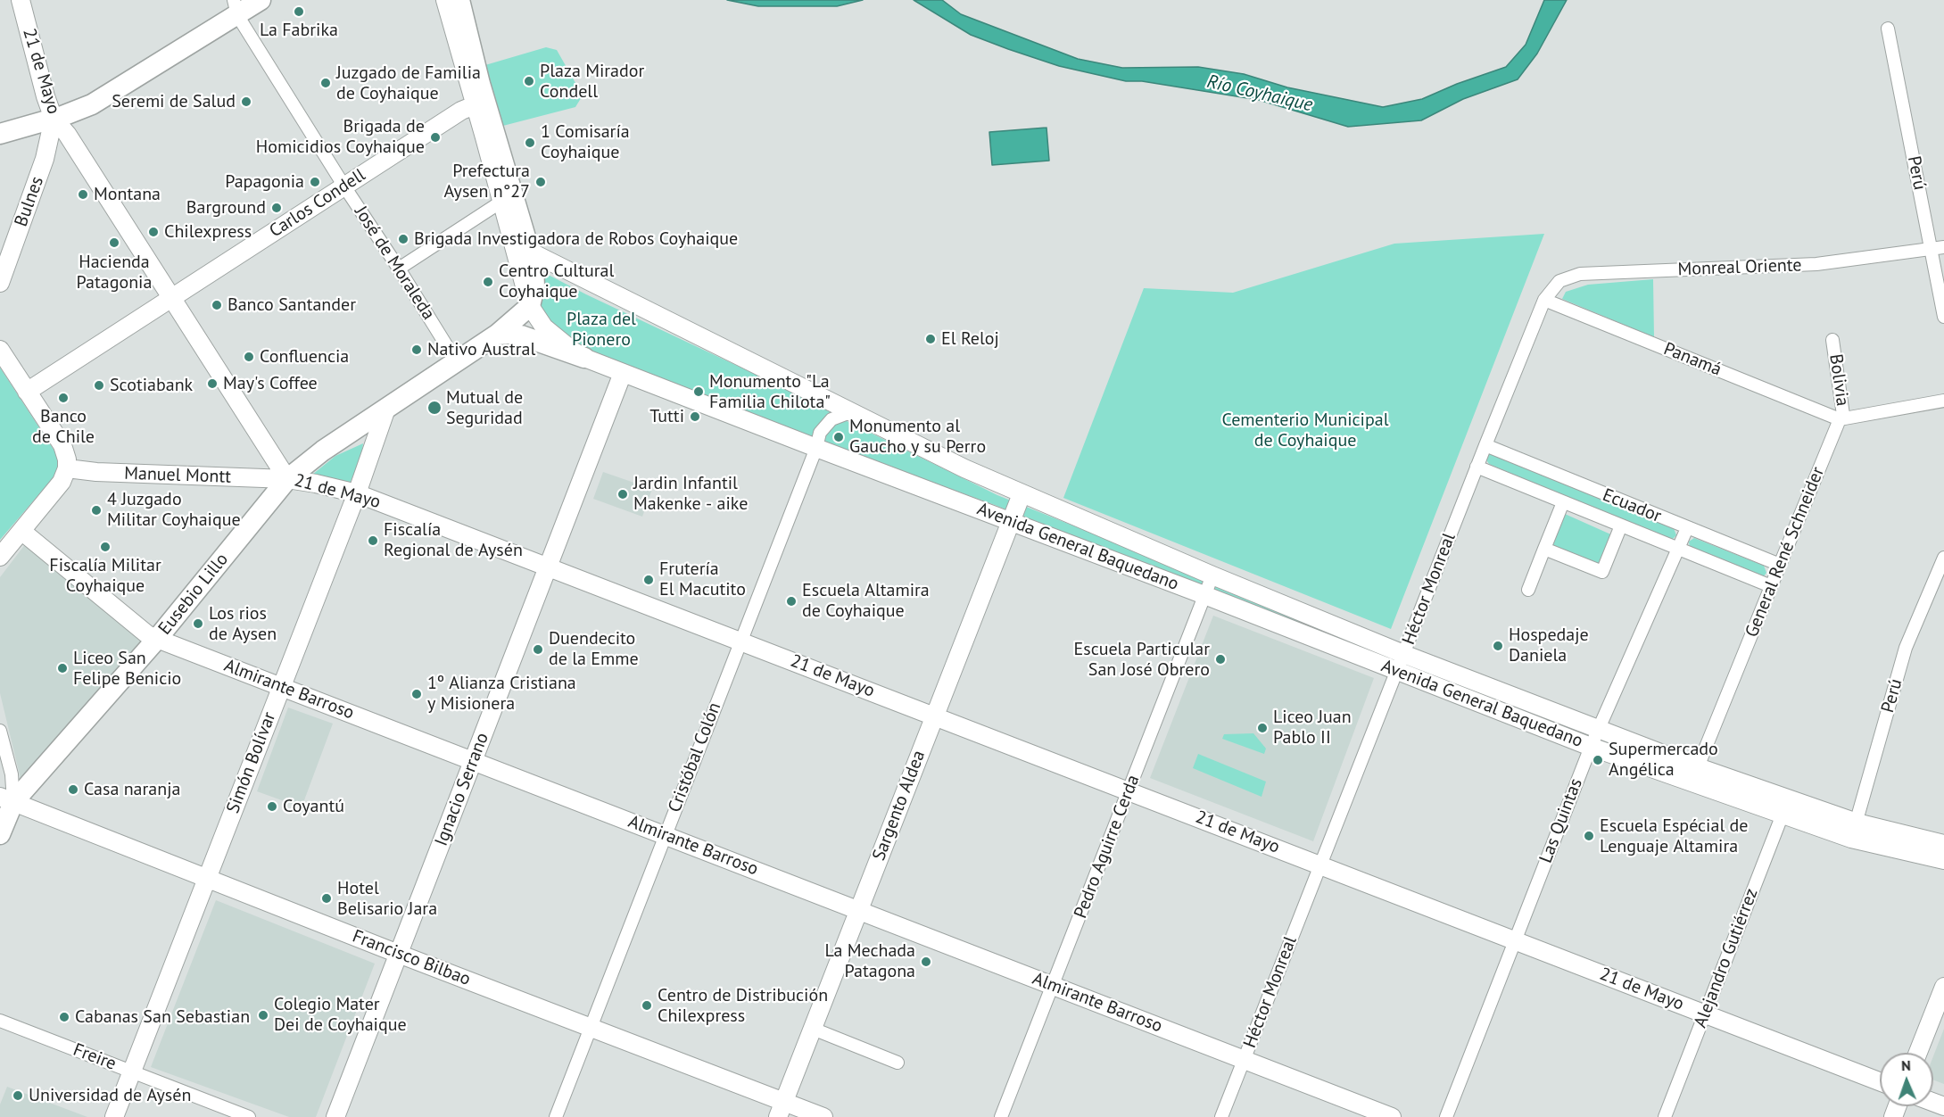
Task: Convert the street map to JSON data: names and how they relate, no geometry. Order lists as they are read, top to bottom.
{
  "streets": {
    "main road": ["Avenida General Baquedano", "Eusebio Lillo"],
    "street": [
      "21 de Mayo",
      "Perú",
      "Bulnes",
      "Carlos Condell",
      "José de Moraleda",
      "Monreal Oriente",
      "Panamá",
      "Bolivia",
      "Manuel Montt",
      "Ecuador",
      "General René Schneider",
      "Héctor Monreal",
      "Almirante Barroso",
      "Cristóbal Colón",
      "Simón Bolívar",
      "Ignacio Serrano",
      "Sargento Aldea",
      "Las Quintas",
      "Pedro Aguirre Cerda",
      "Francisco Bilbao",
      "Alejandro Gutiérrez",
      "Freire"
    ]
  },
  "crossings": [
    ["21 de Mayo", "Bulnes"],
    ["21 de Mayo", "Carlos Condell"],
    ["21 de Mayo", "Manuel Montt"],
    ["21 de Mayo", "Héctor Monreal"],
    ["21 de Mayo", "Eusebio Lillo"],
    ["21 de Mayo", "Cristóbal Colón"],
    ["21 de Mayo", "Simón Bolívar"],
    ["21 de Mayo", "Ignacio Serrano"],
    ["21 de Mayo", "Sargento Aldea"],
    ["21 de Mayo", "Las Quintas"],
    ["21 de Mayo", "Pedro Aguirre Cerda"],
    ["21 de Mayo", "Alejandro Gutiérrez"],
    ["Perú", "Monreal Oriente"],
    ["Perú", "Avenida General Baquedano"],
    ["Carlos Condell", "José de Moraleda"],
    ["Carlos Condell", "Avenida General Baquedano"],
    ["José de Moraleda", "Eusebio Lillo"],
    ["Monreal Oriente", "Panamá"],
    ["Monreal Oriente", "Héctor Monreal"],
    ["Panamá", "Bolivia"],
    ["Panamá", "General René Schneider"],
    ["Panamá", "Héctor Monreal"],
    ["Bolivia", "General René Schneider"],
    ["Manuel Montt", "Eusebio Lillo"],
    ["Ecuador", "General René Schneider"],
    ["Ecuador", "Héctor Monreal"],
    ["Ecuador", "Las Quintas"],
    ["Avenida General Baquedano", "General René Schneider"],
    ["Avenida General Baquedano", "Héctor Monreal"],
    ["Avenida General Baquedano", "Eusebio Lillo"],
    ["Avenida General Baquedano", "Cristóbal Colón"],
    ["Avenida General Baquedano", "Ignacio Serrano"],
    ["Avenida General Baquedano", "Sargento Aldea"],
    ["Avenida General Baquedano", "Las Quintas"],
    ["Avenida General Baquedano", "Pedro Aguirre Cerda"],
    ["Avenida General Baquedano", "Alejandro Gutiérrez"],
    ["Héctor Monreal", "Almirante Barroso"],
    ["Eusebio Lillo", "Almirante Barroso"],
    ["Eusebio Lillo", "Simón Bolívar"],
    ["Eusebio Lillo", "Francisco Bilbao"],
    ["Almirante Barroso", "Cristóbal Colón"],
    ["Almirante Barroso", "Simón Bolívar"],
    ["Almirante Barroso", "Ignacio Serrano"],
    ["Almirante Barroso", "Sargento Aldea"],
    ["Almirante Barroso", "Pedro Aguirre Cerda"],
    ["Cristóbal Colón", "Francisco Bilbao"],
    ["Simón Bolívar", "Francisco Bilbao"],
    ["Simón Bolívar", "Freire"],
    ["Ignacio Serrano", "Francisco Bilbao"],
    ["Sargento Aldea", "Francisco Bilbao"]
  ],
  "water": ["Río Coyhaique"],
  "parks": ["Plaza del Pionero", "Cementerio Municipal de Coyhaique"],
  "places": [
    "La Fabrika",
    "Plaza Mirador Condell",
    "Juzgado de Familia de Coyhaique",
    "Seremi de Salud",
    "Brigada de Homicidios Coyhaique",
    "1 Comisaría Coyhaique",
    "Papagonia",
    "Prefectura Aysen n°27",
    "Montana",
    "Barground",
    "Chilexpress",
    "Brigada Investigadora de Robos Coyhaique",
    "Hacienda Patagonia",
    "Centro Cultural Coyhaique",
    "Banco Santander",
    "El Reloj",
    "Nativo Austral",
    "Confluencia",
    "May's Coffee",
    "Scotiabank",
    "Monumento \"La Familia Chilota\"",
    "Banco de Chile",
    "Mutual de Seguridad",
    "Tutti",
    "Monumento al Gaucho y su Perro",
    "Jardin Infantil Makenke - aike",
    "4 Juzgado Militar Coyhaique",
    "Fiscalía Regional de Aysén",
    "Fiscalía Militar Coyhaique",
    "Frutería El Macutito",
    "Escuela Altamira de Coyhaique",
    "Los rios de Aysen",
    "Hospedaje Daniela",
    "Duendecito de la Emme",
    "Escuela Particular San José Obrero",
    "Liceo San Felipe Benicio",
    "1º Alianza Cristiana y Misionera",
    "Liceo Juan Pablo II",
    "Supermercado Angélica",
    "Casa naranja",
    "Coyantú",
    "Escuela Espécial de Lenguaje Altamira",
    "Hotel Belisario Jara",
    "La Mechada Patagona",
    "Centro de Distribución Chilexpress",
    "Colegio Mater Dei de Coyhaique",
    "Cabanas San Sebastian",
    "Universidad de Aysén"
  ],
  "north": "top"
}
